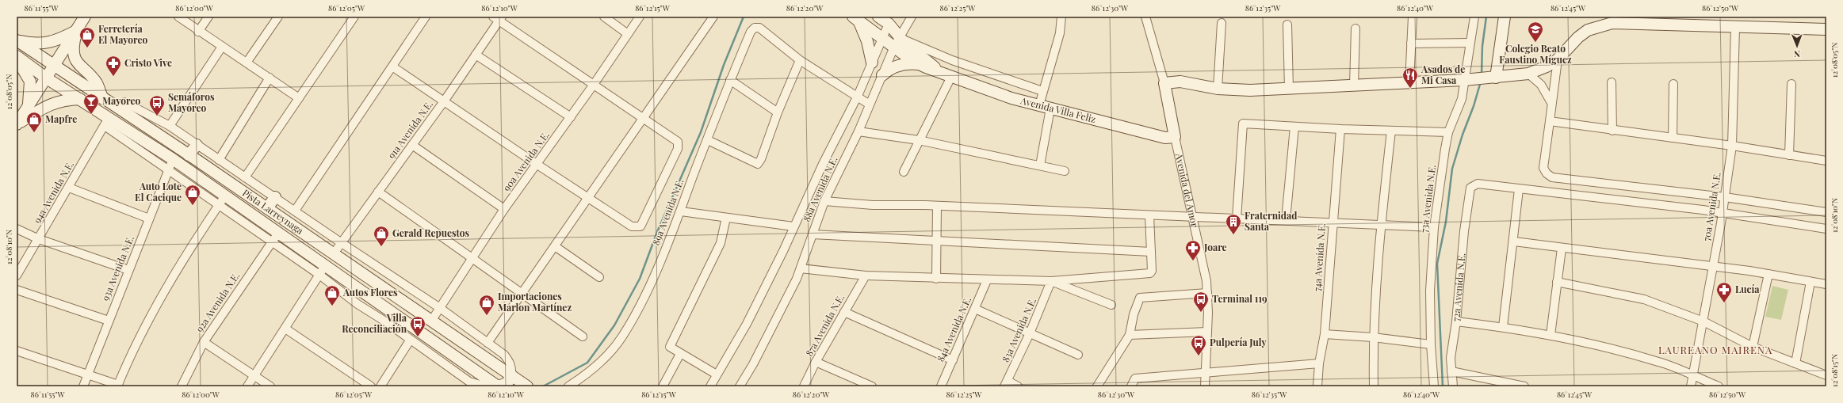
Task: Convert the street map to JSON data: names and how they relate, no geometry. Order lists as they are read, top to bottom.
{
  "streets": {
    "main road": ["Avenida Villa Feliz", "Avenida del Amor", "Pista Larreynaga"],
    "street": [
      "91a Avenida N.E.",
      "90a Avenida N.E.",
      "88a Avenida N.E.",
      "94a Avenida N.E.",
      "73a Avenida N.E.",
      "70a Avenida N.E.",
      "89a Avenida N.E.",
      "74a Avenida N.E.",
      "93a Avenida N.E.",
      "72a Avenida N.E.",
      "92a Avenida N.E.",
      "87a Avenida N.E.",
      "84a Avenida N.E.",
      "83a Avenida N.E."
    ]
  },
  "crossings": [
    ["Avenida Villa Feliz", "88a Avenida N.E."],
    ["Avenida Villa Feliz", "Avenida del Amor"],
    ["91a Avenida N.E.", "Pista Larreynaga"],
    ["90a Avenida N.E.", "Pista Larreynaga"],
    ["94a Avenida N.E.", "Pista Larreynaga"],
    ["Pista Larreynaga", "93a Avenida N.E."],
    ["Pista Larreynaga", "92a Avenida N.E."]
  ],
  "districts": ["LAUREANO MAIRENA"],
  "places": {
    "school or university": ["Colegio Beato Faustino Míguez"],
    "shop": [
      "Ferretería El Mayoreo",
      "Mapfre",
      "Auto Lote El Cacique",
      "Gerald Repuestos",
      "Autos Flores",
      "Importaciones Marlon Martínez"
    ],
    "pharmacy": ["Cristo Vive", "Joare", "Lucía"],
    "restaurant": ["Asados de Mi Casa"],
    "bar": ["Mayoreo"],
    "bus stop": [
      "Semáforos Mayoreo",
      "Terminal 119",
      "Villa Reconciliación",
      "Pulpería July"
    ],
    "building": ["Fraternidad Santa"]
  },
  "north": "bottom",
  "coordinates": [
    "86°11'55\"W",
    "86°12'00\"W",
    "86°12'05\"W",
    "86°12'10\"W",
    "86°12'15\"W",
    "86°12'20\"W",
    "86°12'25\"W",
    "86°12'30\"W",
    "86°12'35\"W",
    "86°12'40\"W",
    "86°12'45\"W",
    "86°12'50\"W",
    "12°08'05\"N",
    "12°08'10\"N",
    "12°08'15\"N"
  ]
}
